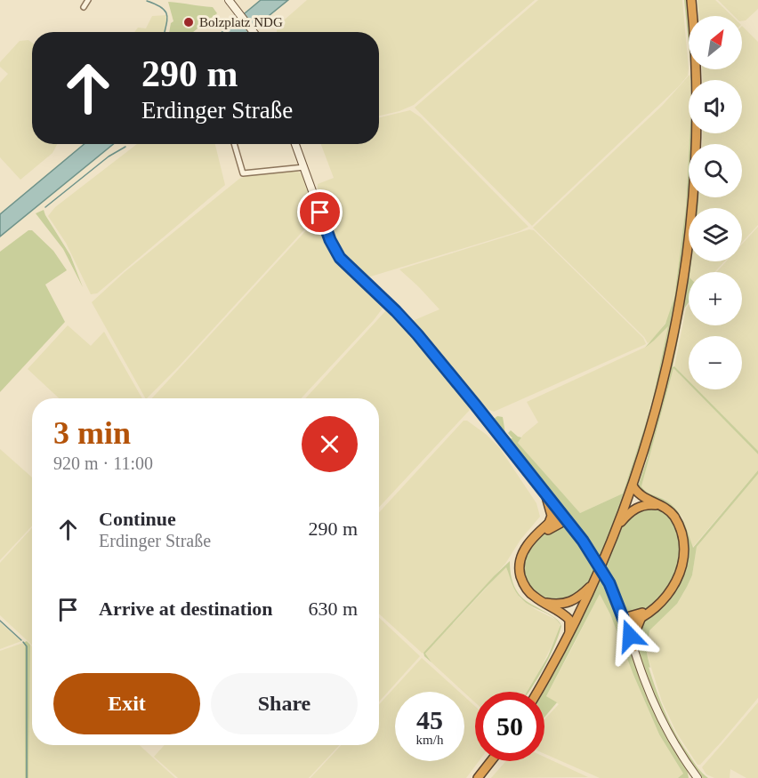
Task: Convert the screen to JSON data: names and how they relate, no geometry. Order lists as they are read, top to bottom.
{
  "places": ["Bolzplatz NDG"],
  "north": "top right",
  "page": {
    "map_buttons": ["+", "−"],
    "turn": ["290 m", "Erdinger Straße"],
    "heading": ["3 min", "920 m · 11:00"],
    "list": [
      {
        "name": "Continue",
        "note": "Erdinger Straße",
        "value": "290 m"
      },
      {
        "name": "Arrive at destination",
        "value": "630 m"
      }
    ],
    "buttons": ["Exit", "Share"],
    "speed": "45 km/h",
    "limit": "50"
  }
}
